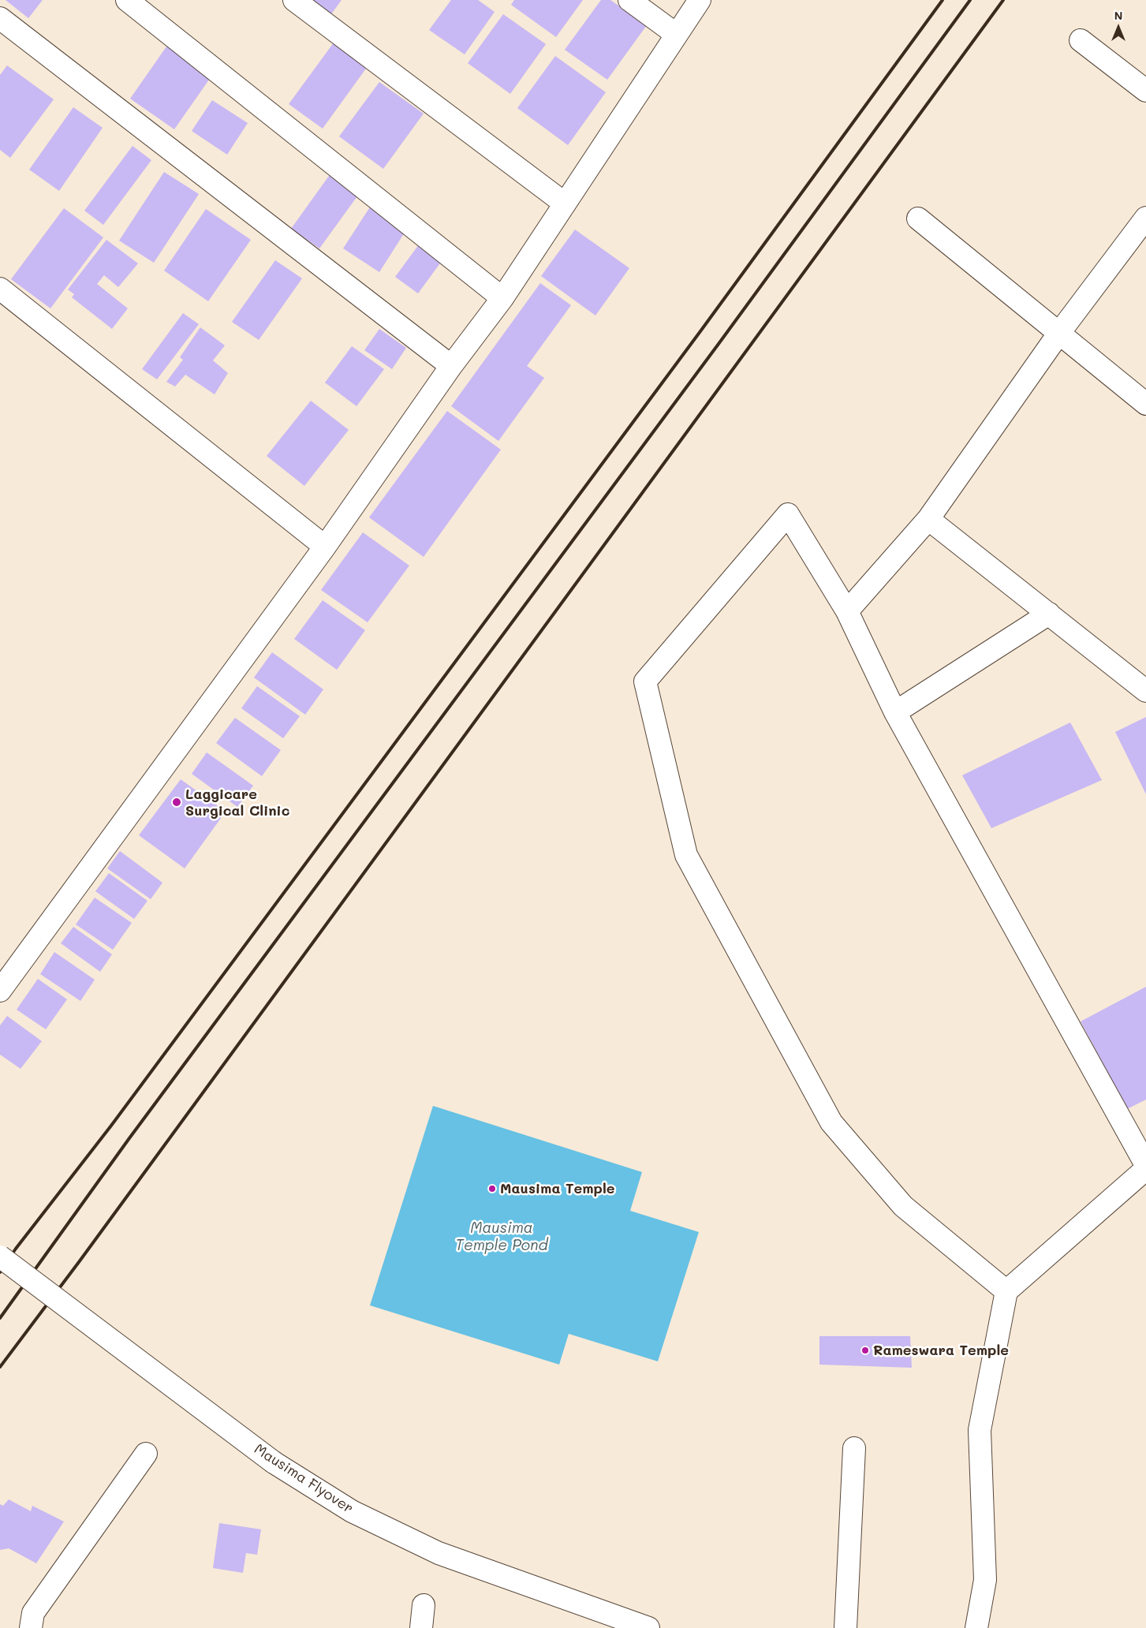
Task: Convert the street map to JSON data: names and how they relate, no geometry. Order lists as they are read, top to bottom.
{
  "streets": {
    "street": ["Mausima Flyover"]
  },
  "water": ["Mausima Temple Pond"],
  "places": ["Laggicare Surgical Clinic", "Mausima Temple", "Rameswara Temple"],
  "north": "top"
}
